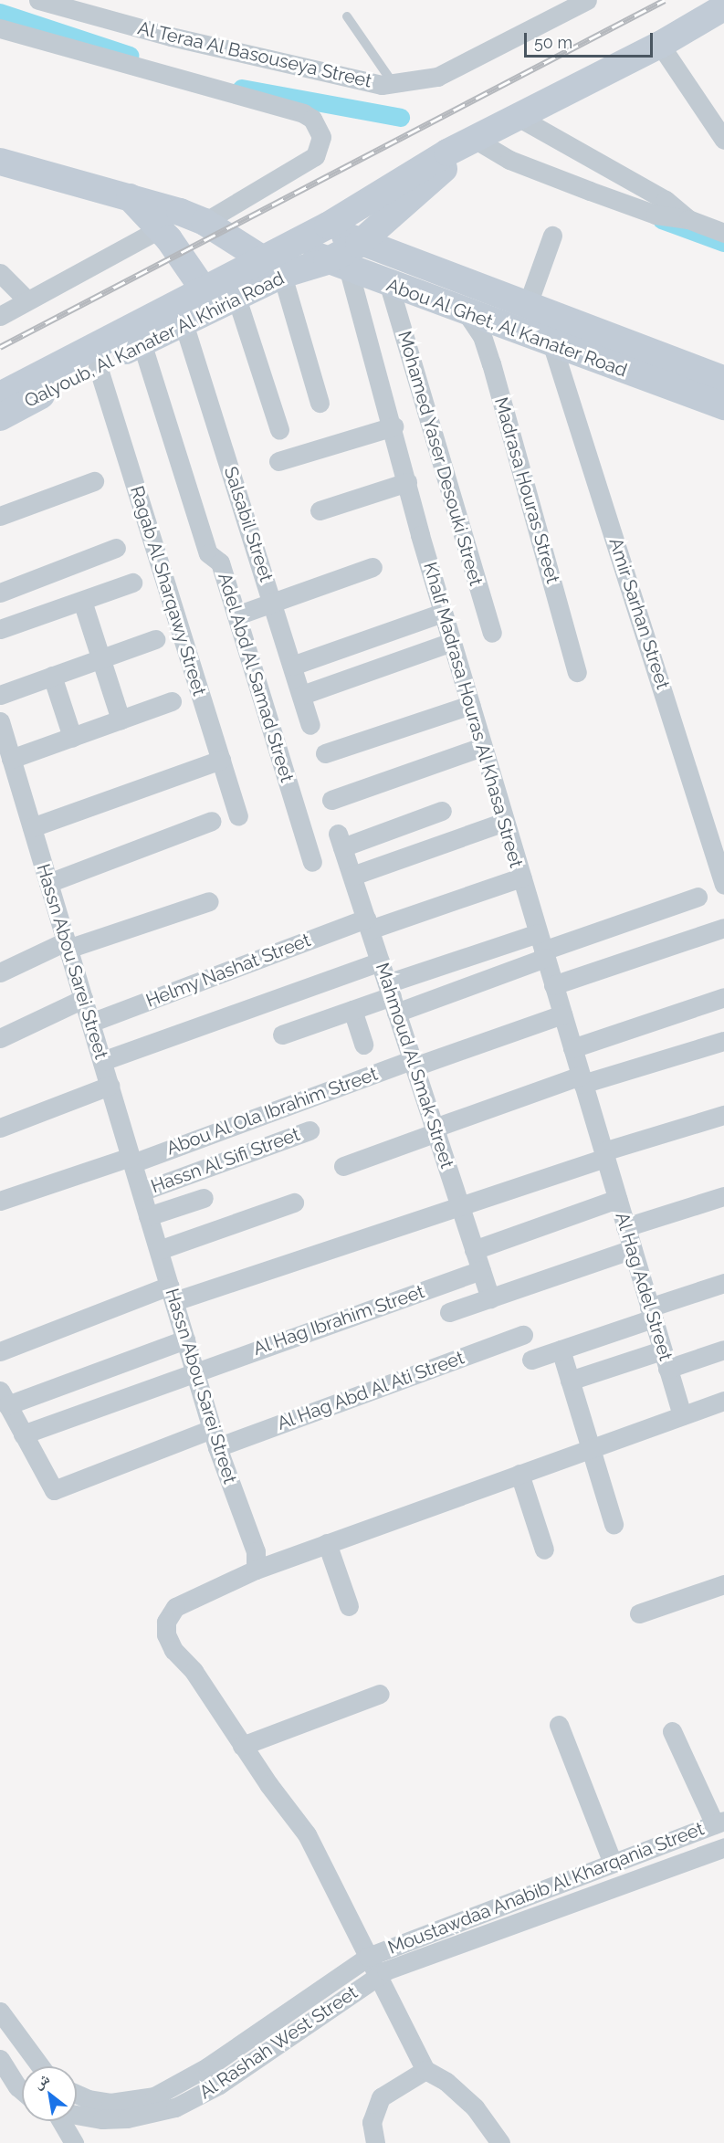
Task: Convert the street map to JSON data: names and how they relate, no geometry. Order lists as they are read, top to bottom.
{
  "streets": {
    "main road": ["Abou Al Ghet, Al Kanater Road", "Qalyoub, Al Kanater Al Khiria Road"],
    "street": [
      "Al Teraa Al Basouseya Street",
      "Mohamed Yaser Desouki Street",
      "Madrasa Houras Street",
      "Salsabil Street",
      "Ragab Al Sharqawy Street",
      "Amir Sarhan Street",
      "Adel Abd Al Samad Street",
      "Khalf Madrasa Houras Al Khasa Street",
      "Hassn Abou Sarei Street",
      "Helmy Nashat Street",
      "Mahmoud Al Smak Street",
      "Abou Al Ola Ibrahim Street",
      "Hassn Al Sifi Street",
      "Al Hag Adel Street",
      "Al Hag Ibrahim Street",
      "Al Hag Abd Al Ati Street",
      "Moustawdaa Anabib Al Kharqania Street",
      "Al Rashah West Street"
    ]
  },
  "crossings": [
    ["Abou Al Ghet, Al Kanater Road", "Qalyoub, Al Kanater Al Khiria Road"],
    ["Abou Al Ghet, Al Kanater Road", "Mohamed Yaser Desouki Street"],
    ["Abou Al Ghet, Al Kanater Road", "Madrasa Houras Street"],
    ["Abou Al Ghet, Al Kanater Road", "Amir Sarhan Street"],
    ["Abou Al Ghet, Al Kanater Road", "Khalf Madrasa Houras Al Khasa Street"],
    ["Qalyoub, Al Kanater Al Khiria Road", "Salsabil Street"],
    ["Qalyoub, Al Kanater Al Khiria Road", "Ragab Al Sharqawy Street"],
    ["Qalyoub, Al Kanater Al Khiria Road", "Adel Abd Al Samad Street"],
    ["Qalyoub, Al Kanater Al Khiria Road", "Khalf Madrasa Houras Al Khasa Street"],
    ["Khalf Madrasa Houras Al Khasa Street", "Helmy Nashat Street"],
    ["Khalf Madrasa Houras Al Khasa Street", "Abou Al Ola Ibrahim Street"],
    ["Khalf Madrasa Houras Al Khasa Street", "Al Hag Adel Street"],
    ["Hassn Abou Sarei Street", "Helmy Nashat Street"],
    ["Hassn Abou Sarei Street", "Abou Al Ola Ibrahim Street"],
    ["Hassn Abou Sarei Street", "Hassn Al Sifi Street"],
    ["Hassn Abou Sarei Street", "Al Hag Ibrahim Street"],
    ["Hassn Abou Sarei Street", "Al Hag Abd Al Ati Street"],
    ["Helmy Nashat Street", "Mahmoud Al Smak Street"],
    ["Mahmoud Al Smak Street", "Abou Al Ola Ibrahim Street"],
    ["Mahmoud Al Smak Street", "Al Hag Ibrahim Street"],
    ["Al Hag Ibrahim Street", "Al Hag Abd Al Ati Street"],
    ["Moustawdaa Anabib Al Kharqania Street", "Al Rashah West Street"]
  ],
  "scale_bar": "50 m",
  "north": "top left"
}
